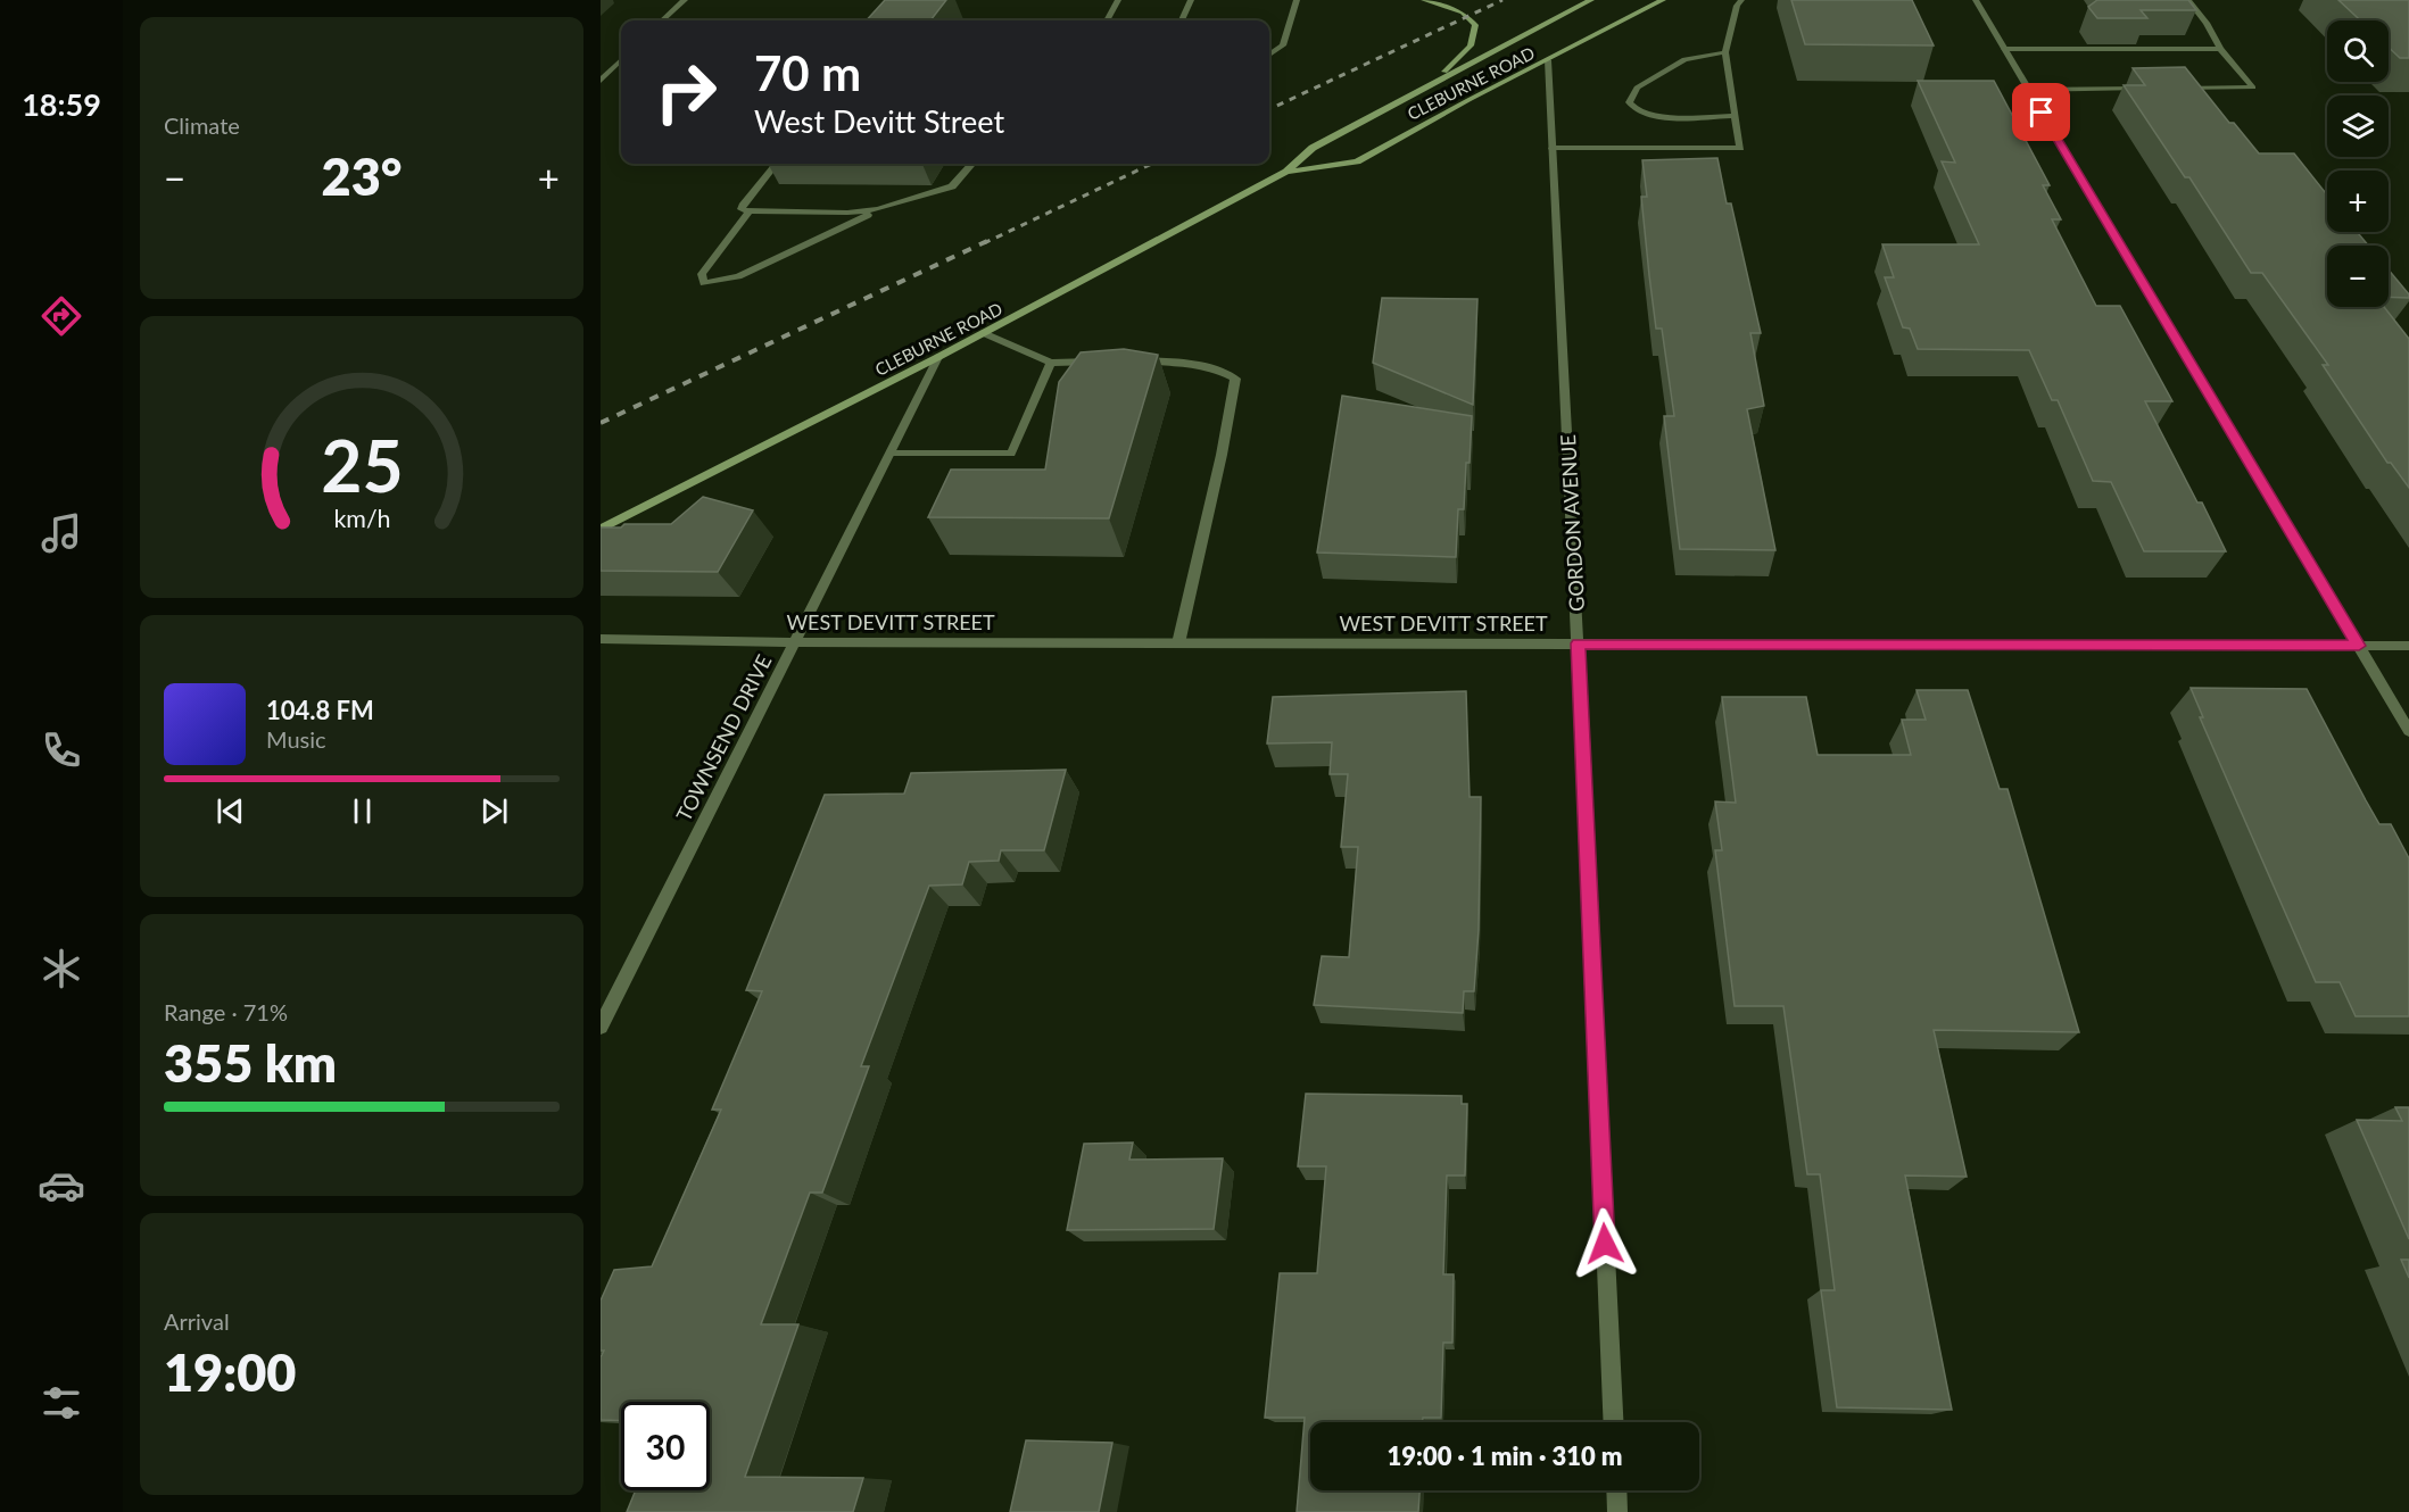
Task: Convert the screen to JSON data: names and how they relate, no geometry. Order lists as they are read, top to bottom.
{
  "streets": {
    "main road": ["CLEBURNE ROAD"],
    "street": ["GORDON AVENUE", "WEST DEVITT STREET", "TOWNSEND DRIVE"]
  },
  "crossings": [
    ["CLEBURNE ROAD", "GORDON AVENUE"],
    ["CLEBURNE ROAD", "TOWNSEND DRIVE"],
    ["GORDON AVENUE", "WEST DEVITT STREET"],
    ["WEST DEVITT STREET", "TOWNSEND DRIVE"]
  ],
  "page": {
    "tabs": "18:59",
    "tile": [
      "Climate",
      ["Range · 71%", "355 km"],
      ["Arrival", "19:00"]
    ],
    "map_buttons": ["+", "−"],
    "turn": ["70 m", "West Devitt Street"],
    "heat": ["−", "23°", "+"],
    "song": ["104.8 FM", "Music"],
    "limit": "30",
    "trip": "19:00 · 1 min · 310 m",
    "gauge": ["25", "km/h"]
  }
}
